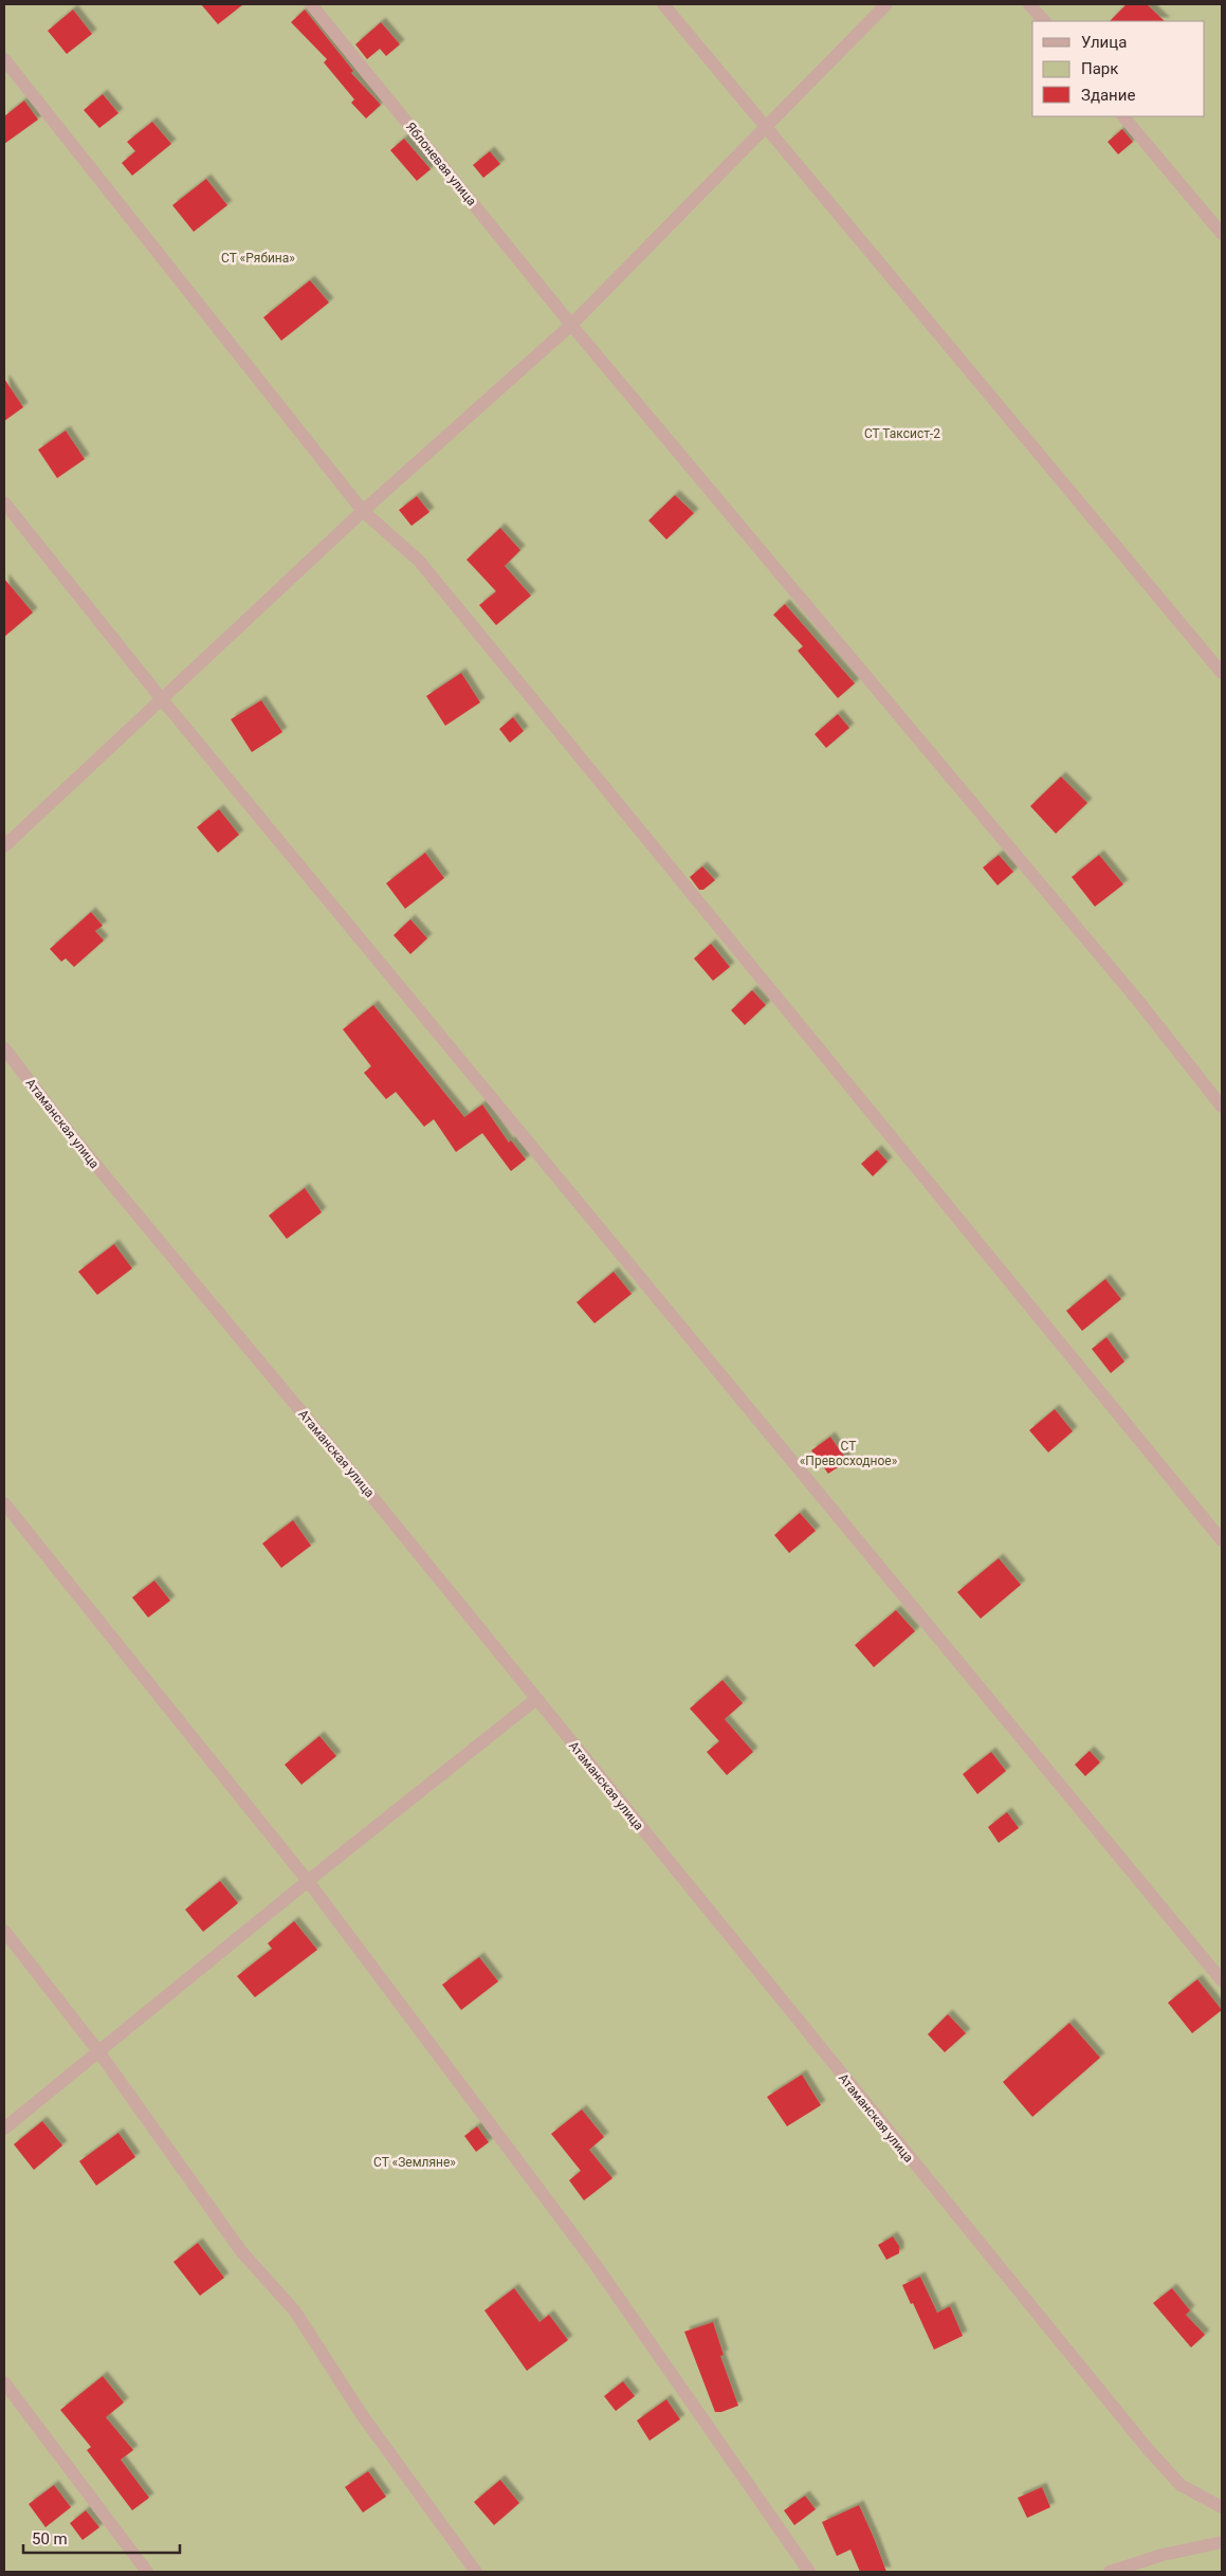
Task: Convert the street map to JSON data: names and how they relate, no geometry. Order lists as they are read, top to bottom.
{
  "streets": {
    "street": ["Яблоневая улица", "Атаманская улица"]
  },
  "parks": [
    "СТ «Рябина»",
    "СТ Таксист-2",
    "СТ «Превосходное»",
    "СТ «Земляне»"
  ],
  "legend": ["Улица", "Парк", "Здание"],
  "scale_bar": "50 m"
}
